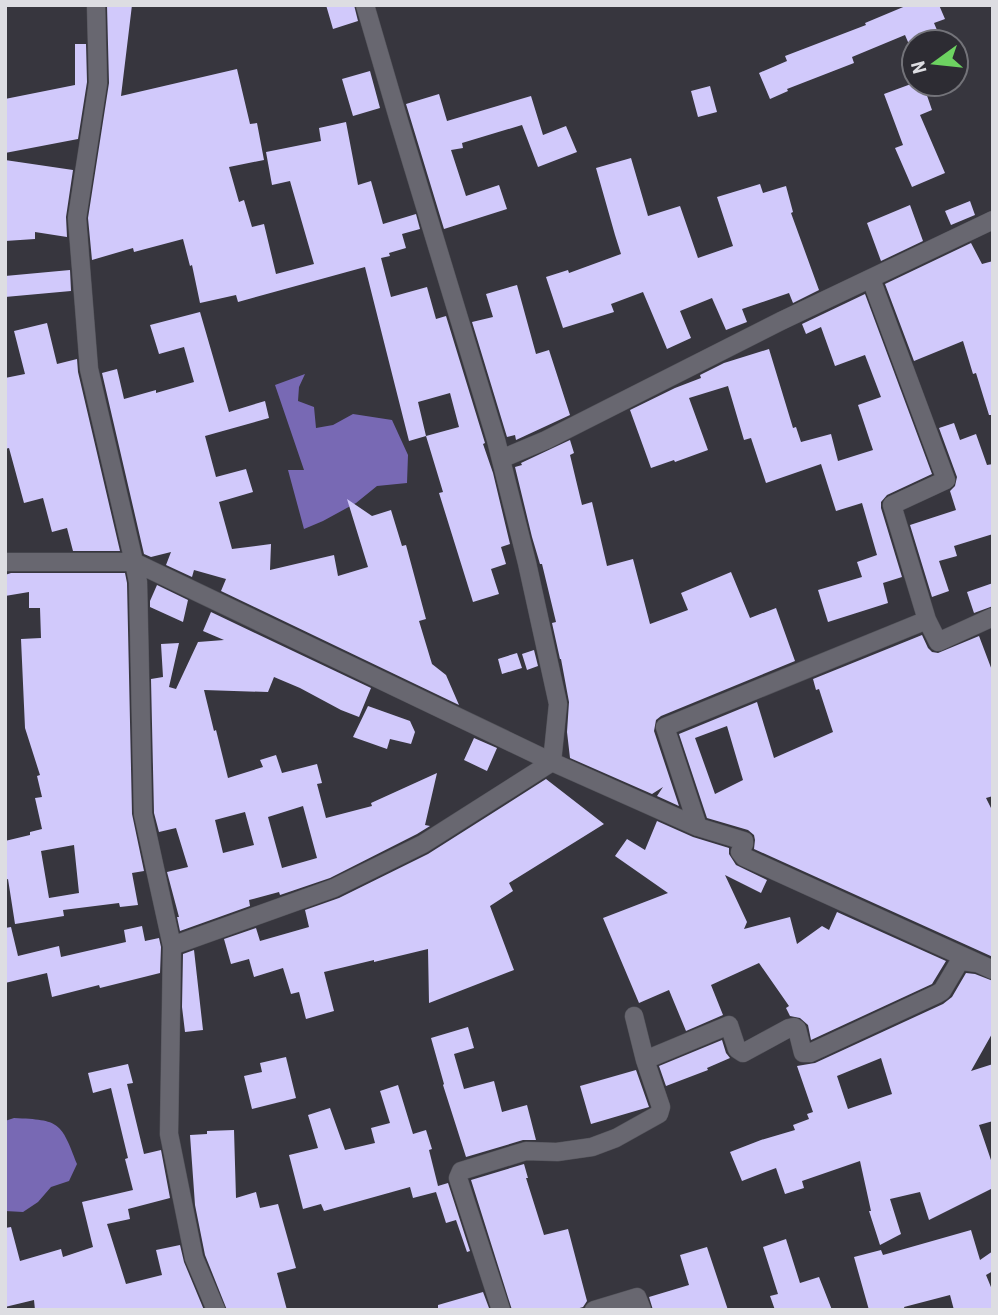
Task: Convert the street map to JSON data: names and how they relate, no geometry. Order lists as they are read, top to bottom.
{
  "north": "left"
}
